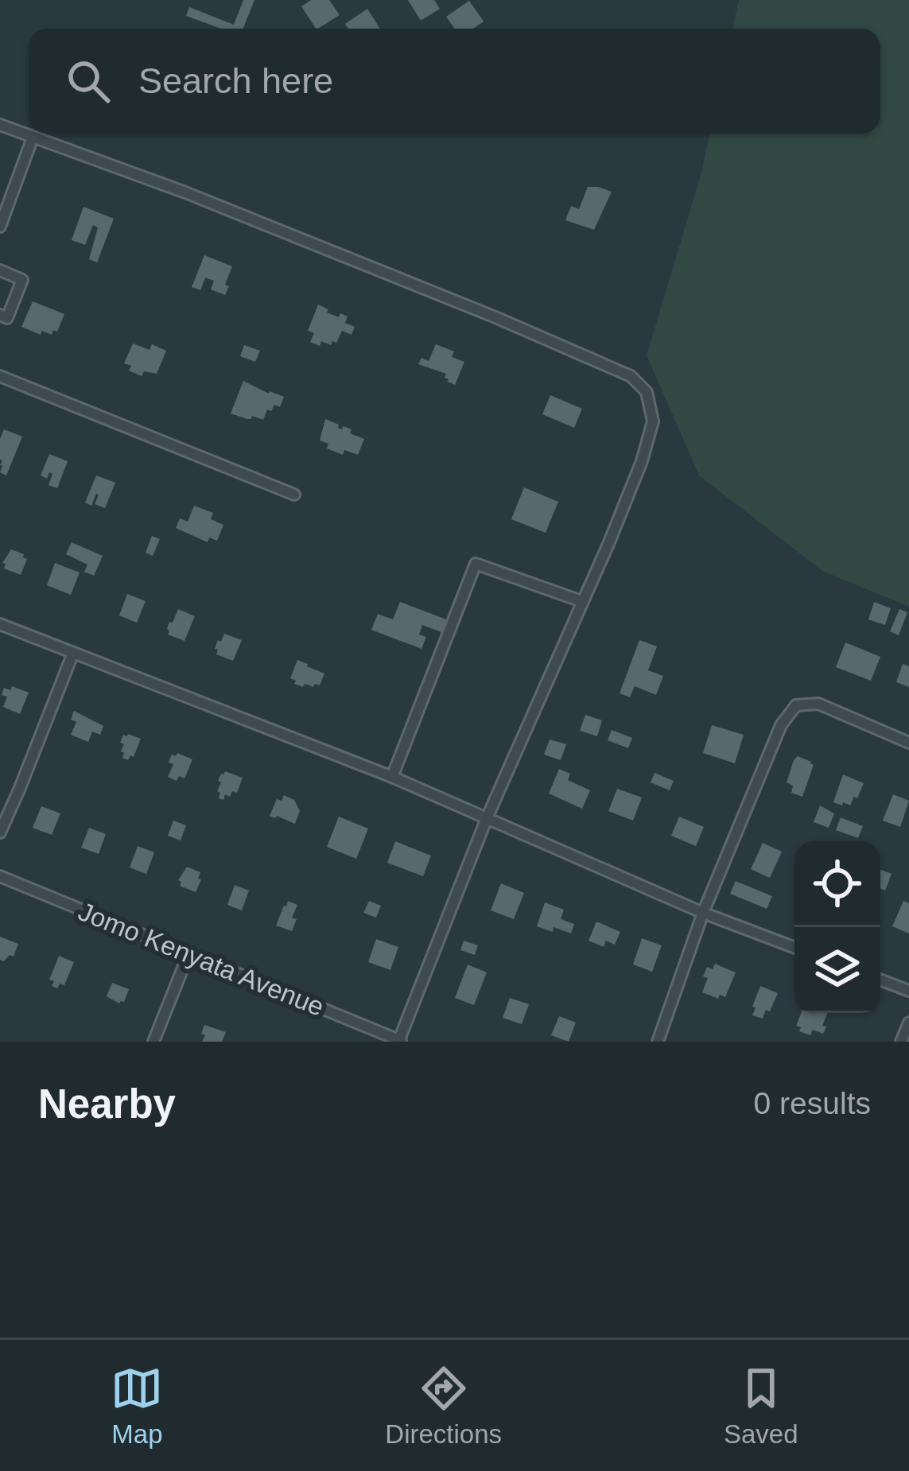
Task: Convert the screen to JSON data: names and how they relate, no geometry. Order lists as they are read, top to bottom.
{
  "streets": {
    "street": ["Jomo Kenyata Avenue"]
  },
  "page": {
    "search": "Search here",
    "heading": ["Nearby", "0 results"],
    "nav": ["Map", "Directions", "Saved"]
  }
}
